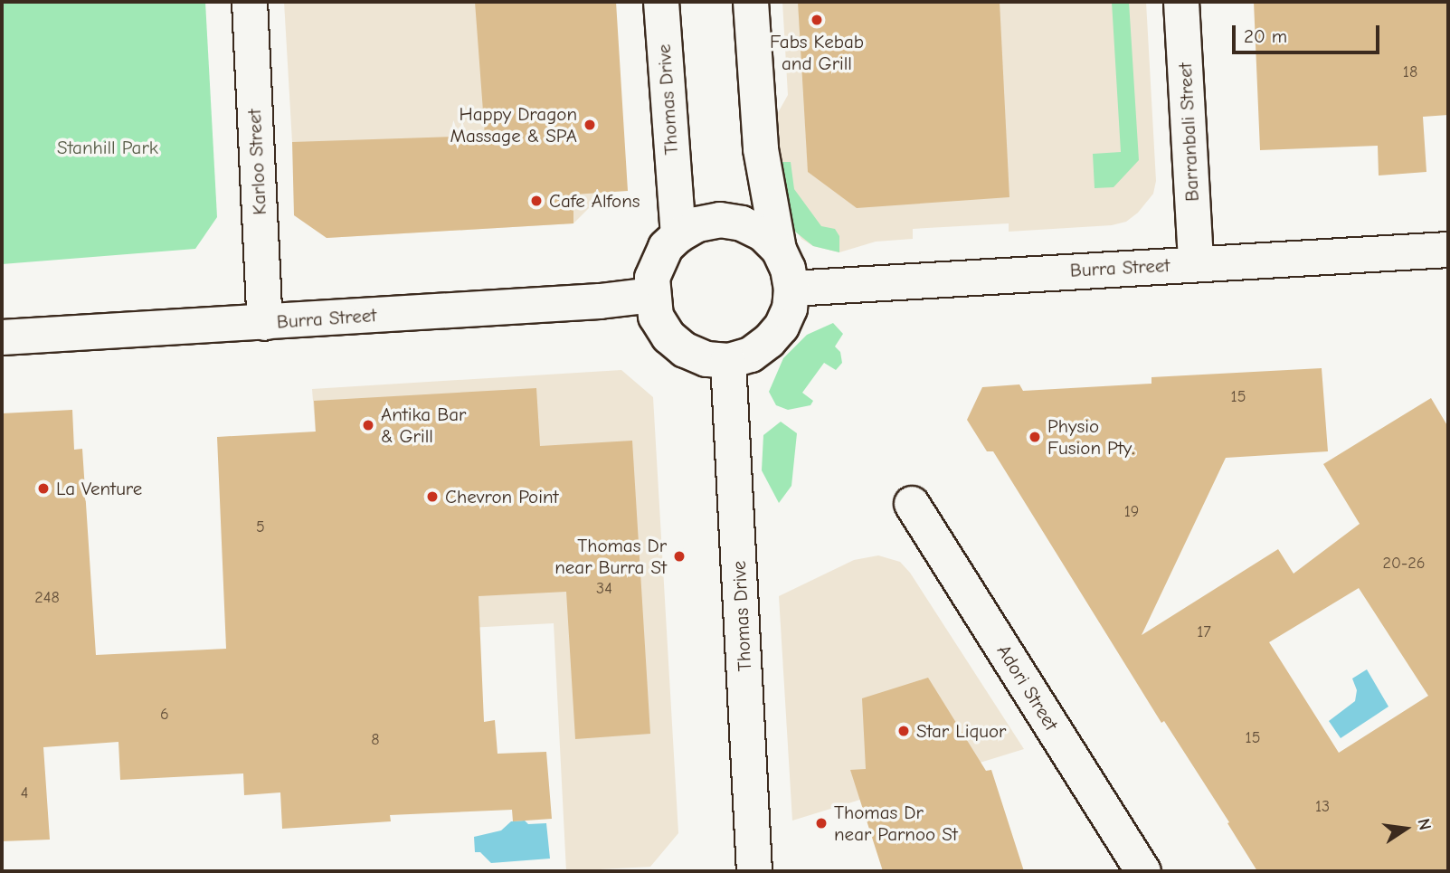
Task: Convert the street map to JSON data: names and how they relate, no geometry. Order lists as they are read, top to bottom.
{
  "streets": {
    "street": [
      "Thomas Drive",
      "Barranbali Street",
      "Karloo Street",
      "Burra Street",
      "Adori Street"
    ]
  },
  "crossings": [
    ["Thomas Drive", "Burra Street"],
    ["Barranbali Street", "Burra Street"],
    ["Karloo Street", "Burra Street"]
  ],
  "parks": ["Stanhill Park"],
  "places": [
    "Fabs Kebab and Grill",
    "Happy Dragon Massage & SPA",
    "Cafe Alfons",
    "Antika Bar & Grill",
    "Physio Fusion Pty.",
    "La Venture",
    "Chevron Point",
    "Thomas Dr near Burra St",
    "Star Liquor",
    "Thomas Dr near Parnoo St"
  ],
  "house_numbers": [
    "18",
    "15",
    "19",
    "5",
    "20-26",
    "34",
    "248",
    "17",
    "6",
    "15",
    "8",
    "4",
    "13"
  ],
  "scale_bar": "20 m",
  "north": "right"
}
